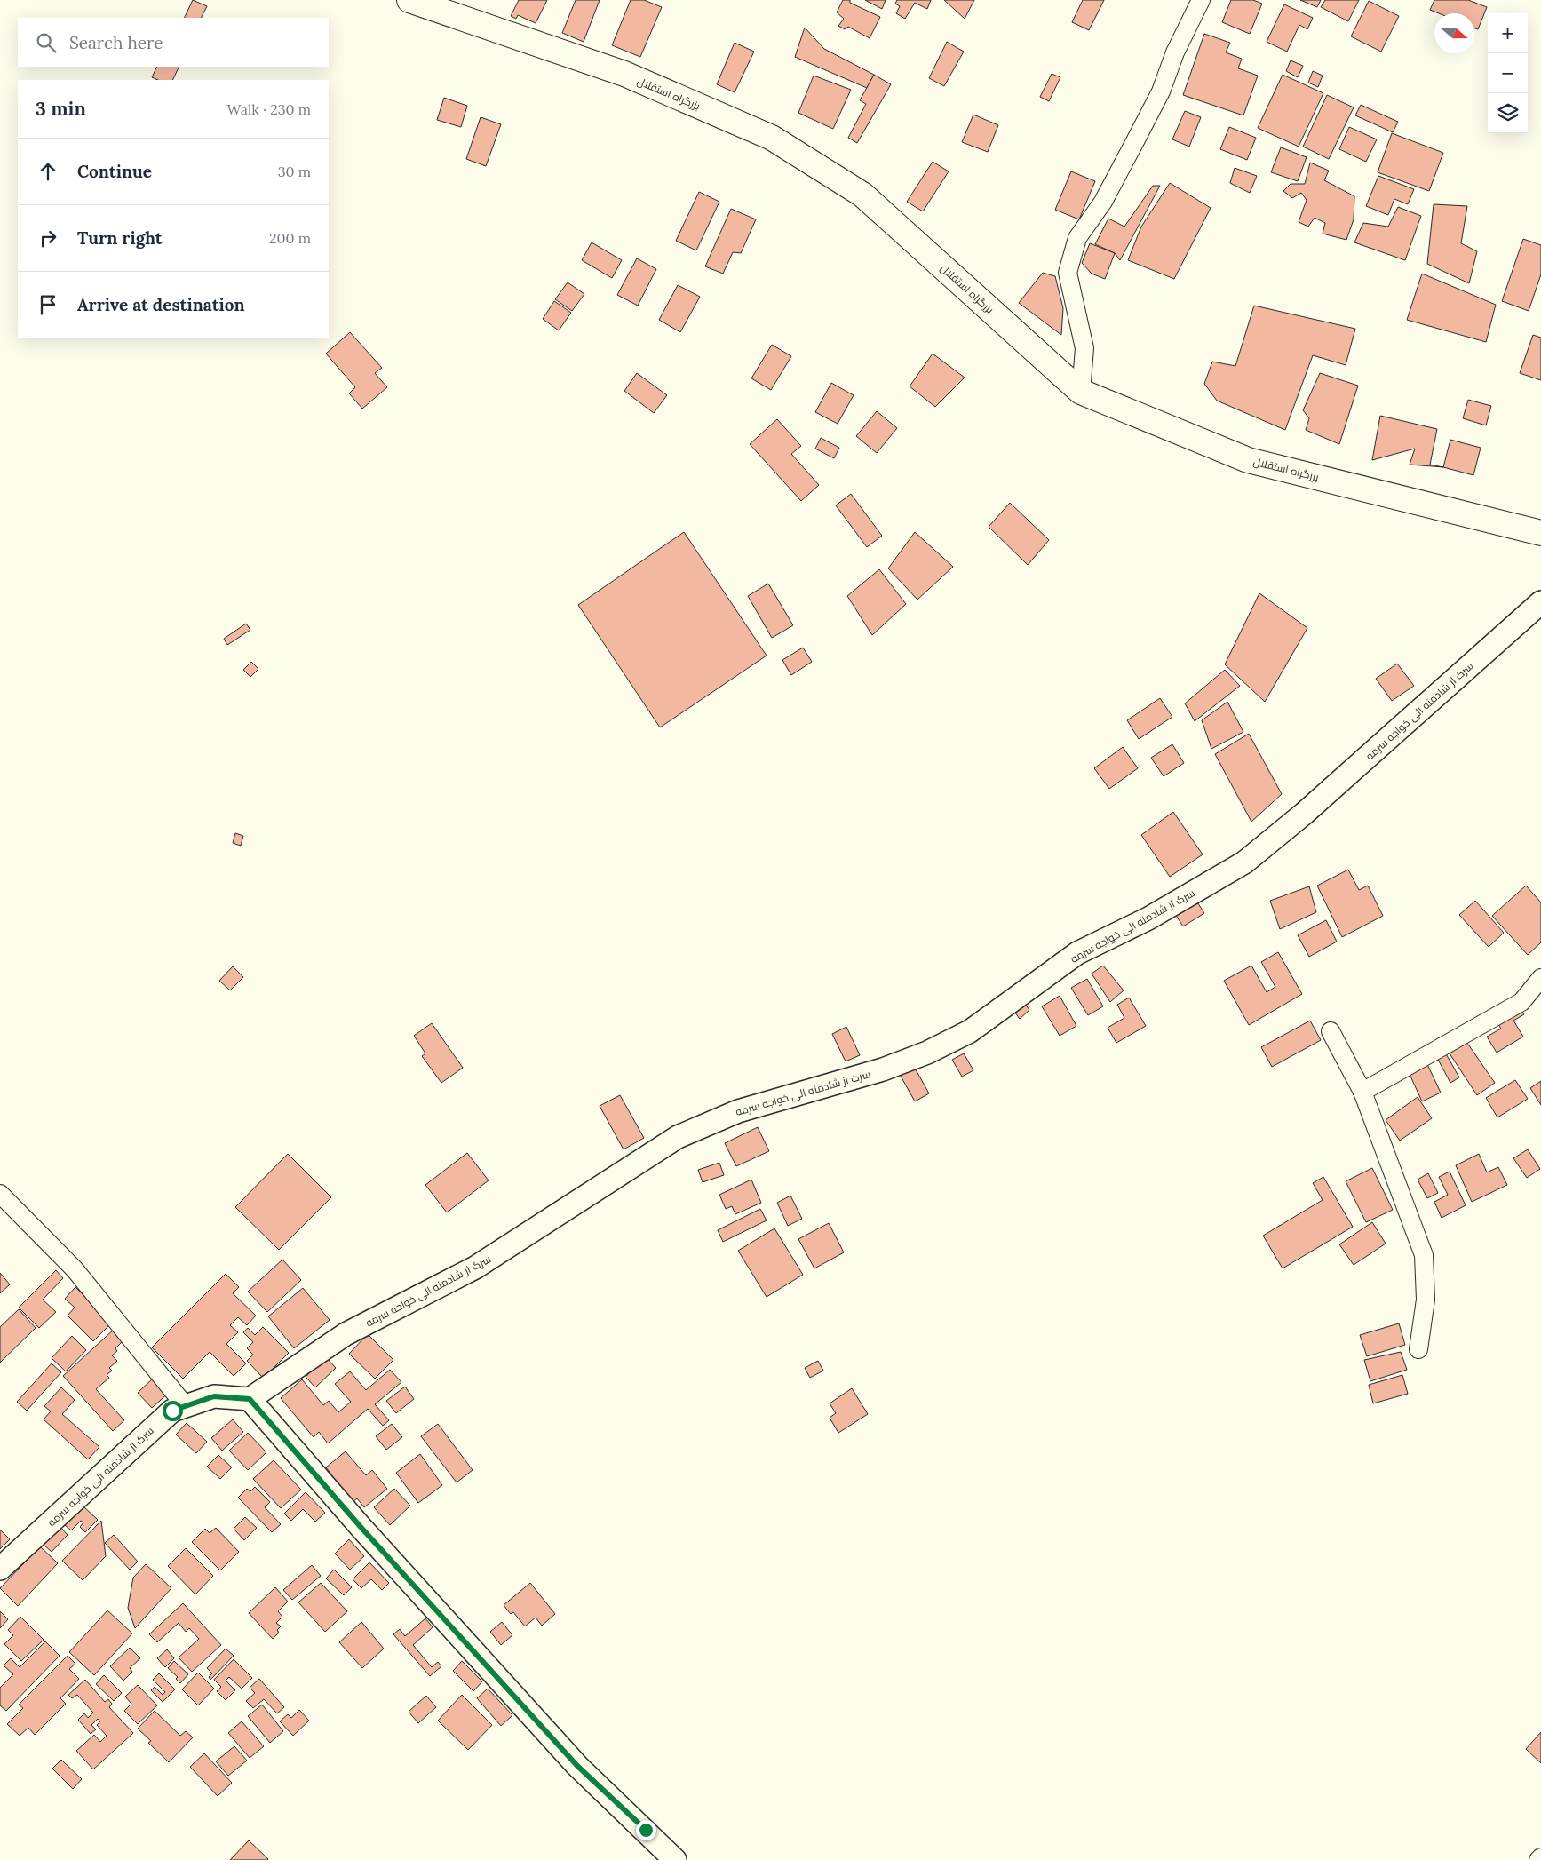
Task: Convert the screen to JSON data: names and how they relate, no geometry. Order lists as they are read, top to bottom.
{
  "streets": {
    "highway": ["بزرگراه استقلال"],
    "street": ["سرک از شادمنه الی خواجه سرمه"]
  },
  "north": "right",
  "page": {
    "map_buttons": ["+", "−"],
    "search": "Search here",
    "heading": ["3 min", "Walk · 230 m"],
    "list": [
      ["Continue", "30 m"],
      ["Turn right", "200 m"],
      "Arrive at destination"
    ]
  }
}
